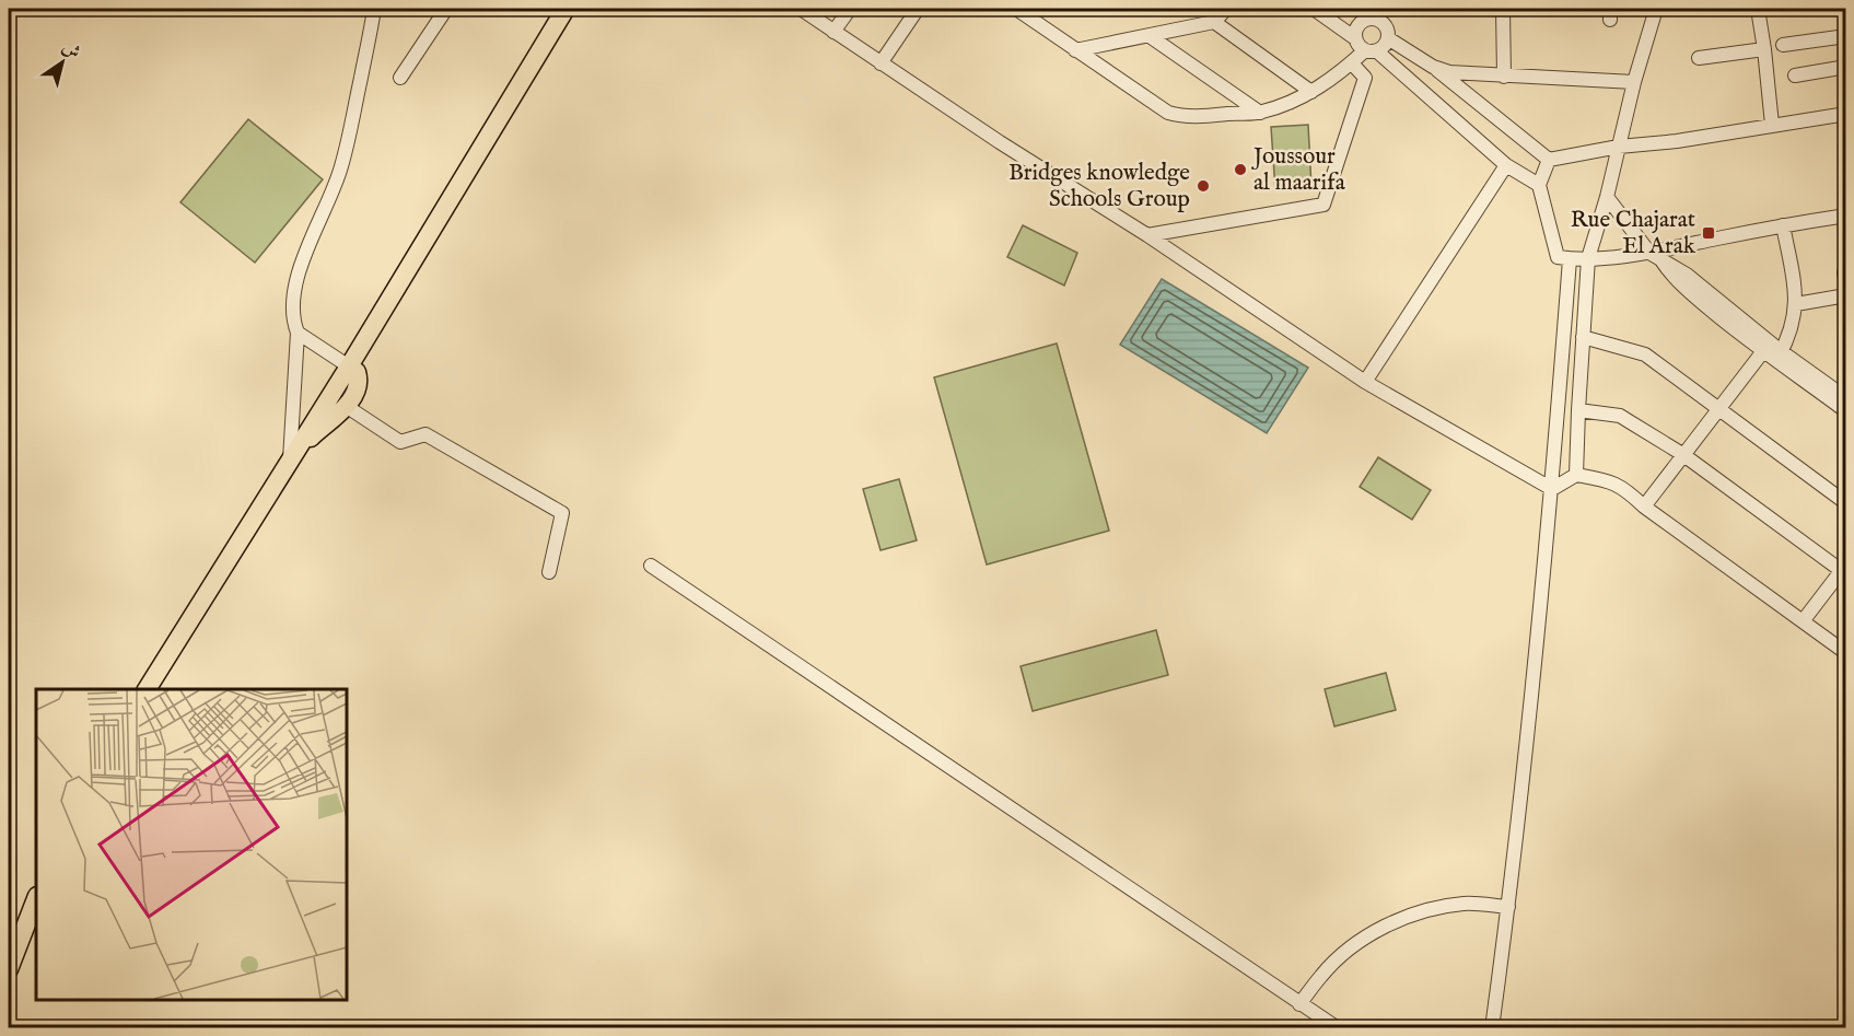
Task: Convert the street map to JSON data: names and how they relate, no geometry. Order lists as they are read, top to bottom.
{
  "places": {
    "other": ["Joussour al maarifa", "Bridges knowledge Schools Group"],
    "transit": ["Rue Chajarat El Arak"]
  },
  "north": "top right"
}
